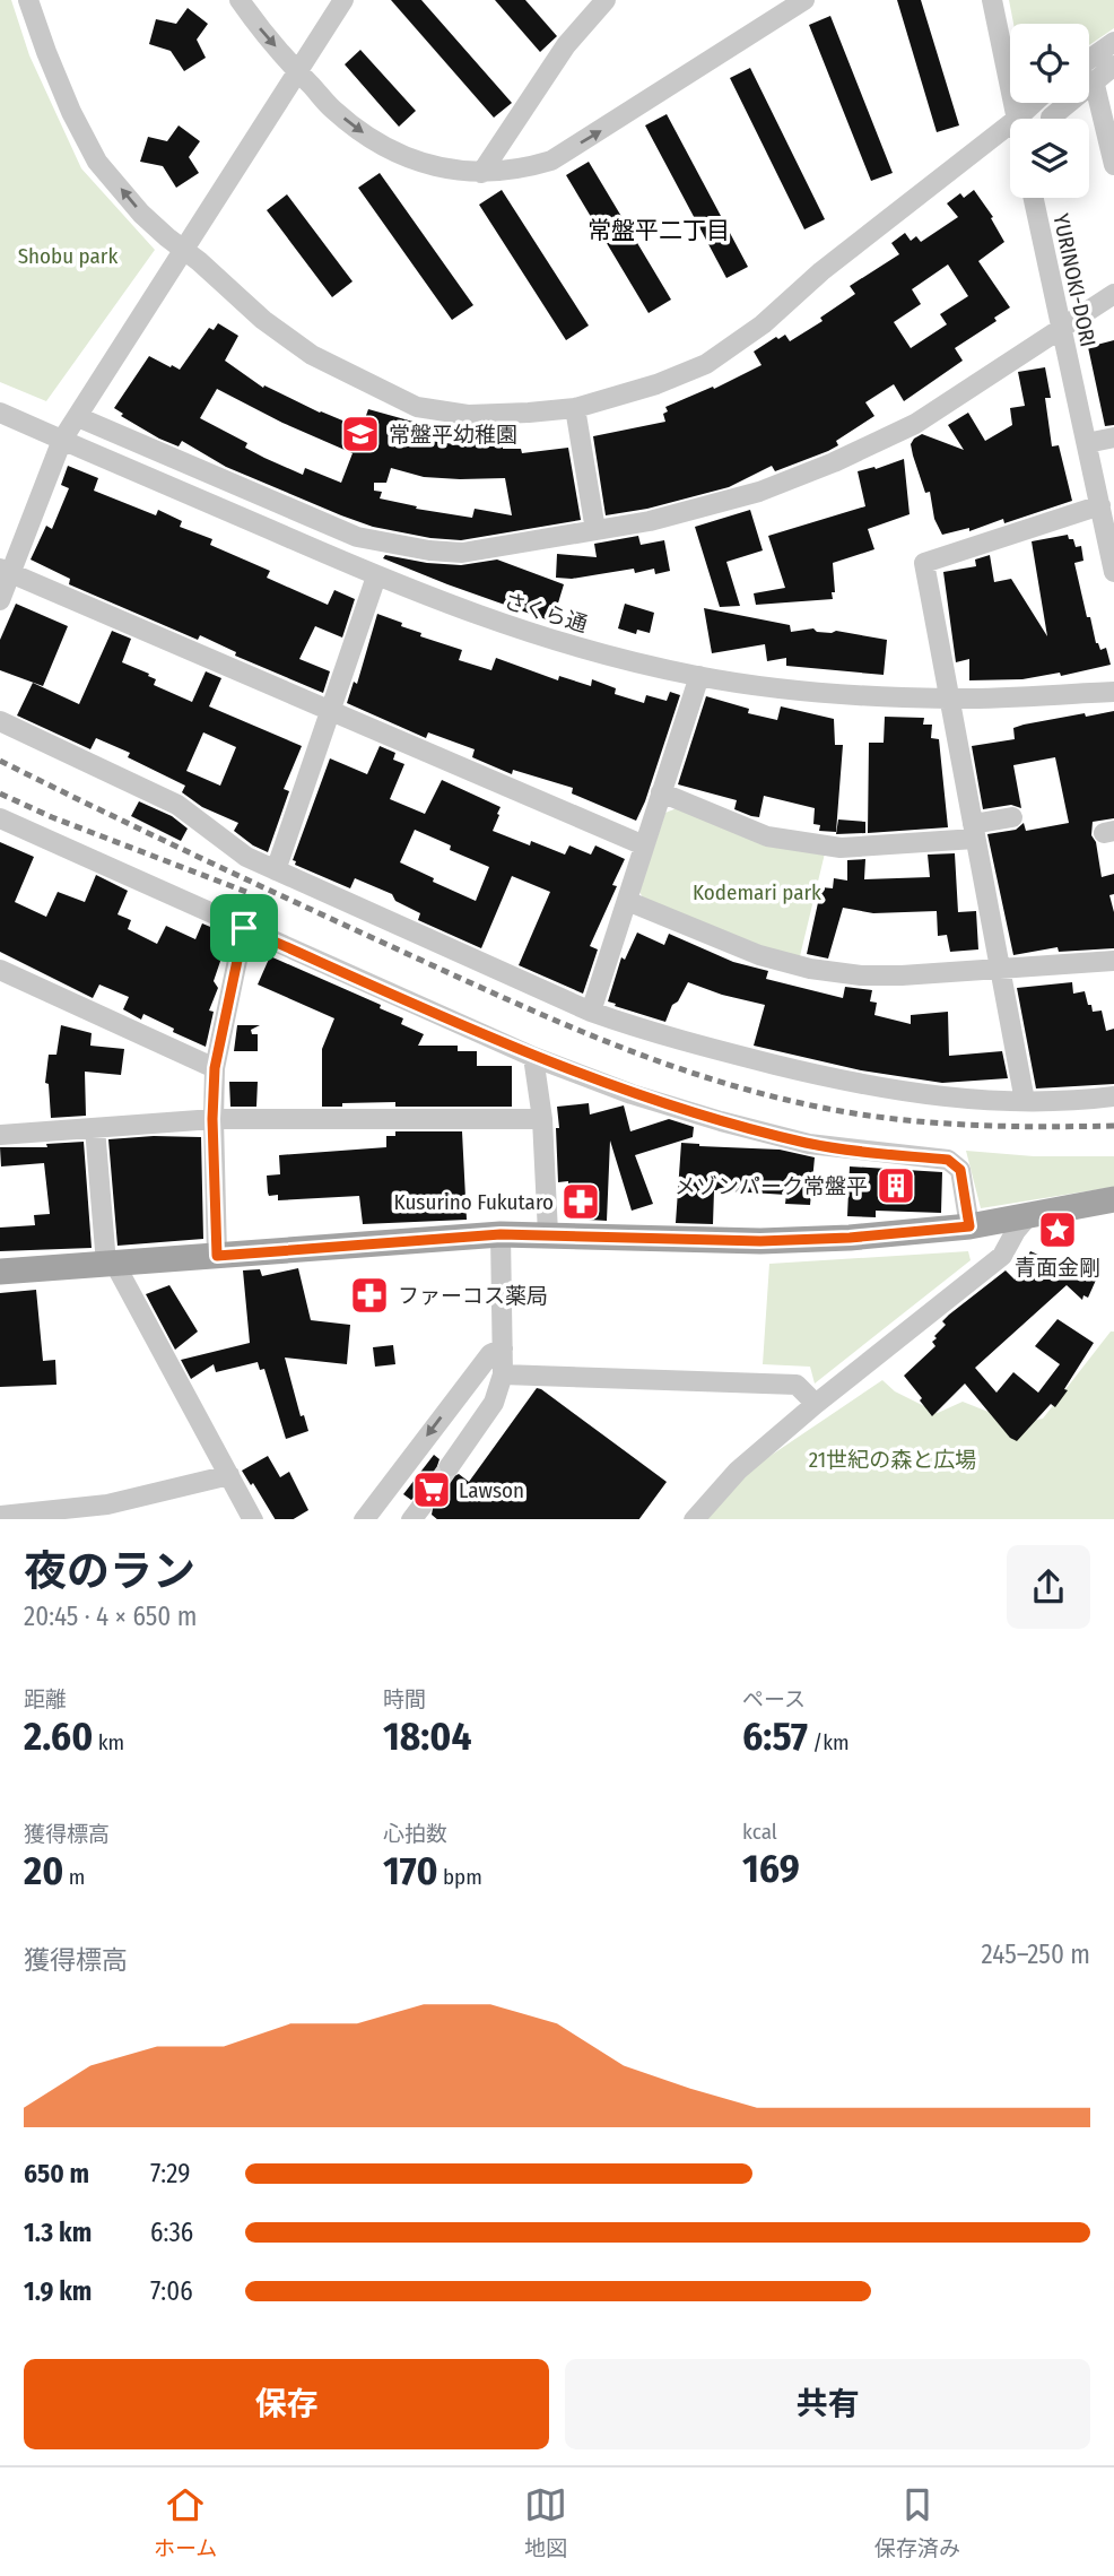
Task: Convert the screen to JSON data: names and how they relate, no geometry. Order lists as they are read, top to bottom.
{
  "streets": {
    "street": ["YURINOKI-DORI", "さくら通"]
  },
  "districts": ["常盤平二丁目"],
  "parks": ["Shobu park", "Kodemari park", "21世紀の森と広場"],
  "places": {
    "school or university": ["常盤平幼稚園"],
    "building": ["メゾンパーク常盤平"],
    "pharmacy": ["Kusurino Fukutaro", "ファーコス薬局"],
    "place": ["青面金剛"],
    "supermarket": ["Lawson"]
  },
  "page": {
    "heading": ["夜のラン", "20:45 · 4 × 650 m"],
    "stats": [
      ["距離", "2.60 km"],
      ["時間", "18:04"],
      ["ペース", "6:57 /km"],
      ["獲得標高", "20 m"],
      ["心拍数", "170 bpm"],
      ["kcal", "169"]
    ],
    "chart": ["獲得標高", "245–250 m"],
    "list": [
      {
        "name": "650 m",
        "note": "7:29"
      },
      {
        "name": "1.3 km",
        "note": "6:36"
      },
      {
        "name": "1.9 km",
        "note": "7:06"
      }
    ],
    "buttons": ["保存", "共有"],
    "tabs": ["ホーム", "地図", "保存済み"]
  }
}
